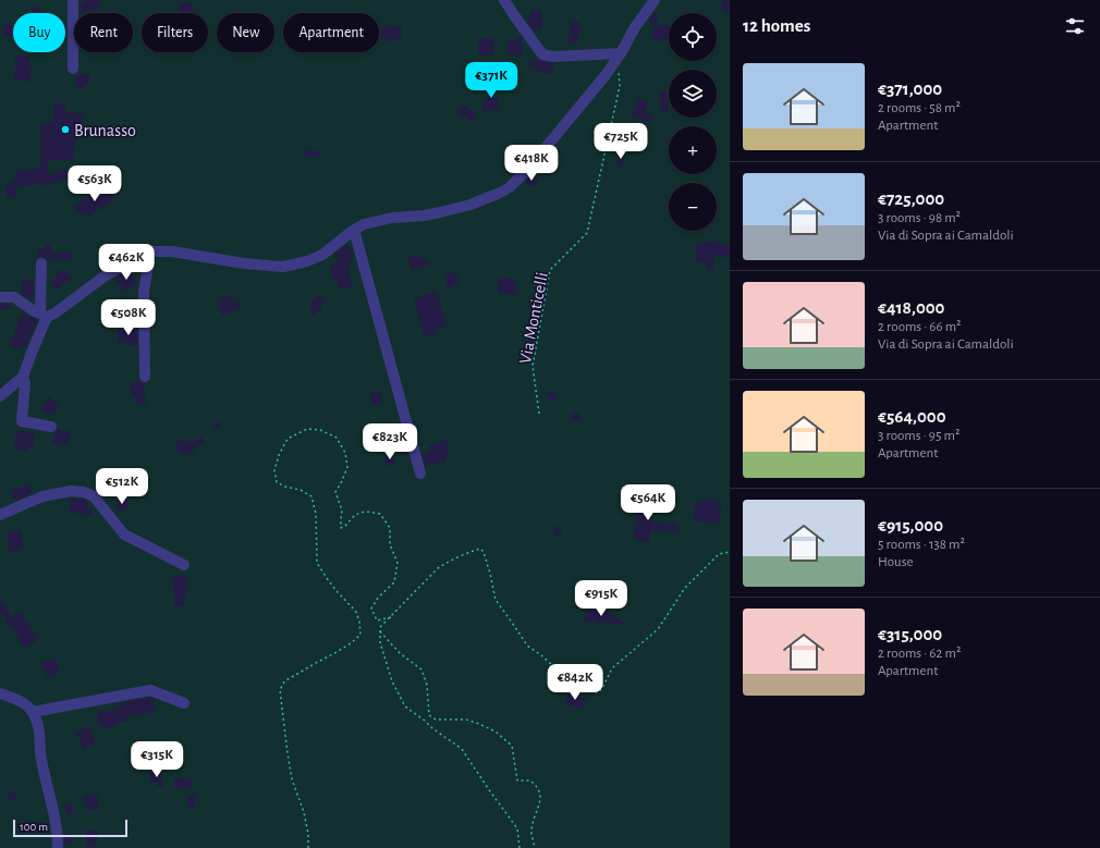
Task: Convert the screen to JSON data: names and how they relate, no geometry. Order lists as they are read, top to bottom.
{
  "streets": {
    "path": ["Via Monticelli"]
  },
  "places": ["Brunasso"],
  "scale_bar": "100 m",
  "page": {
    "heading": "12 homes",
    "map_buttons": ["+", "−"],
    "chip": [
      "Buy",
      "Rent",
      "Filters",
      "New",
      "Apartment"
    ],
    "list": [
      {
        "name": "€371,000",
        "note": "2 rooms · 58 m² · Apartment"
      },
      {
        "name": "€725,000",
        "note": "3 rooms · 98 m² · Via di Sopra ai Camaldoli"
      },
      {
        "name": "€418,000",
        "note": "2 rooms · 66 m² · Via di Sopra ai Camaldoli"
      },
      {
        "name": "€564,000",
        "note": "3 rooms · 95 m² · Apartment"
      },
      {
        "name": "€915,000",
        "note": "5 rooms · 138 m² · House"
      },
      {
        "name": "€315,000",
        "note": "2 rooms · 62 m² · Apartment"
      }
    ],
    "price": [
      "€371K",
      "€725K",
      "€418K",
      "€563K",
      "€462K",
      "€508K",
      "€823K",
      "€512K",
      "€564K",
      "€915K",
      "€842K",
      "€315K"
    ],
    "scale": "100 m"
  }
}
